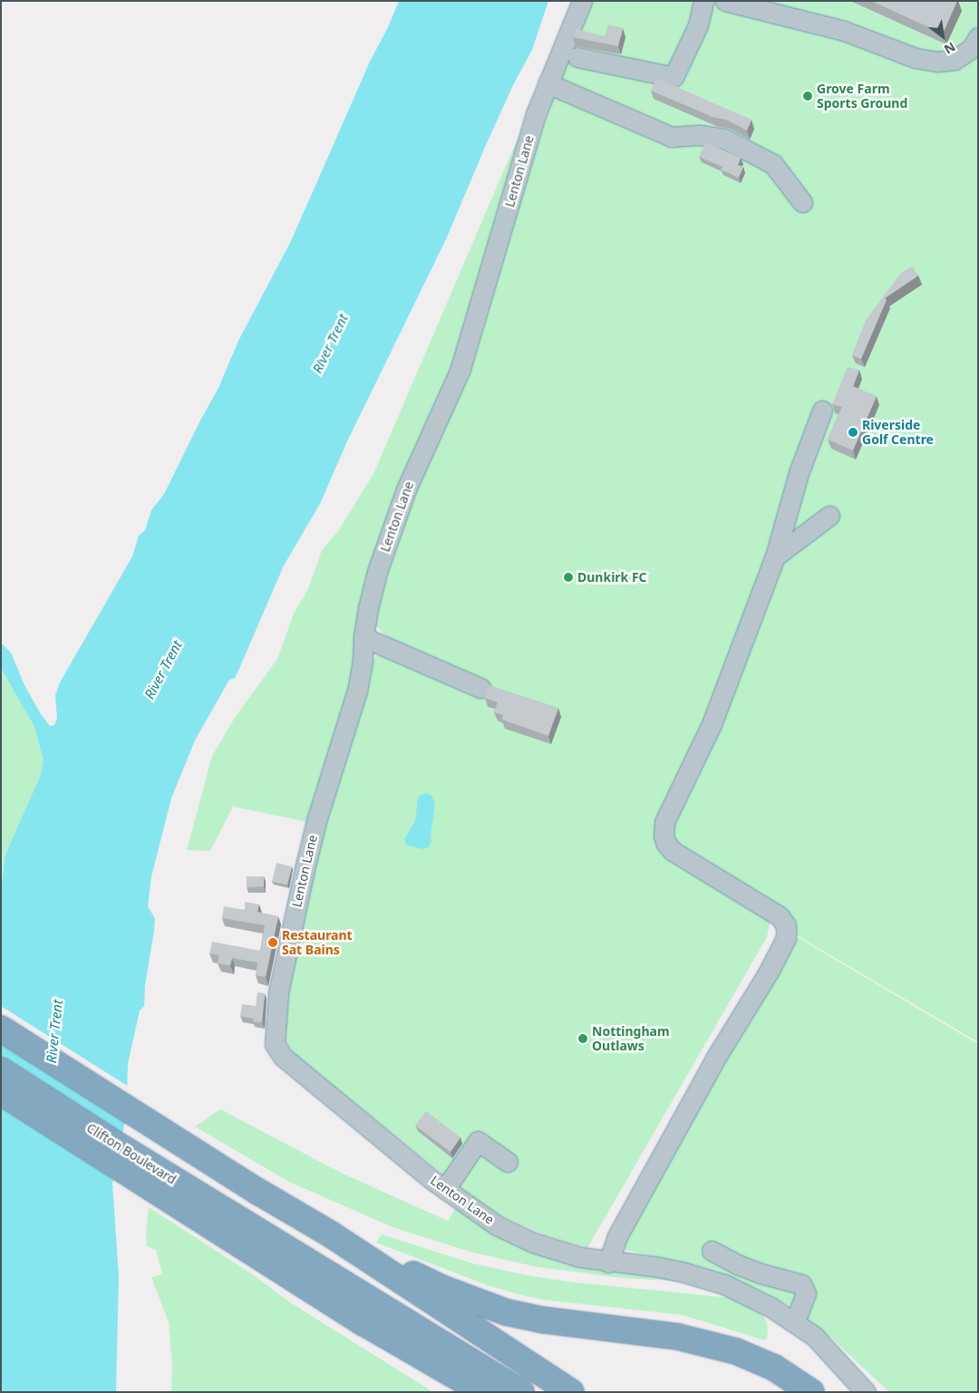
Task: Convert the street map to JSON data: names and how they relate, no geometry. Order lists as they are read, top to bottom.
{
  "streets": {
    "highway": ["Clifton Boulevard"],
    "street": ["Lenton Lane"]
  },
  "water": ["River Trent"],
  "places": [
    "Grove Farm Sports Ground",
    "Riverside Golf Centre",
    "Dunkirk FC",
    "Restaurant Sat Bains",
    "Nottingham Outlaws"
  ],
  "north": "bottom right"
}
